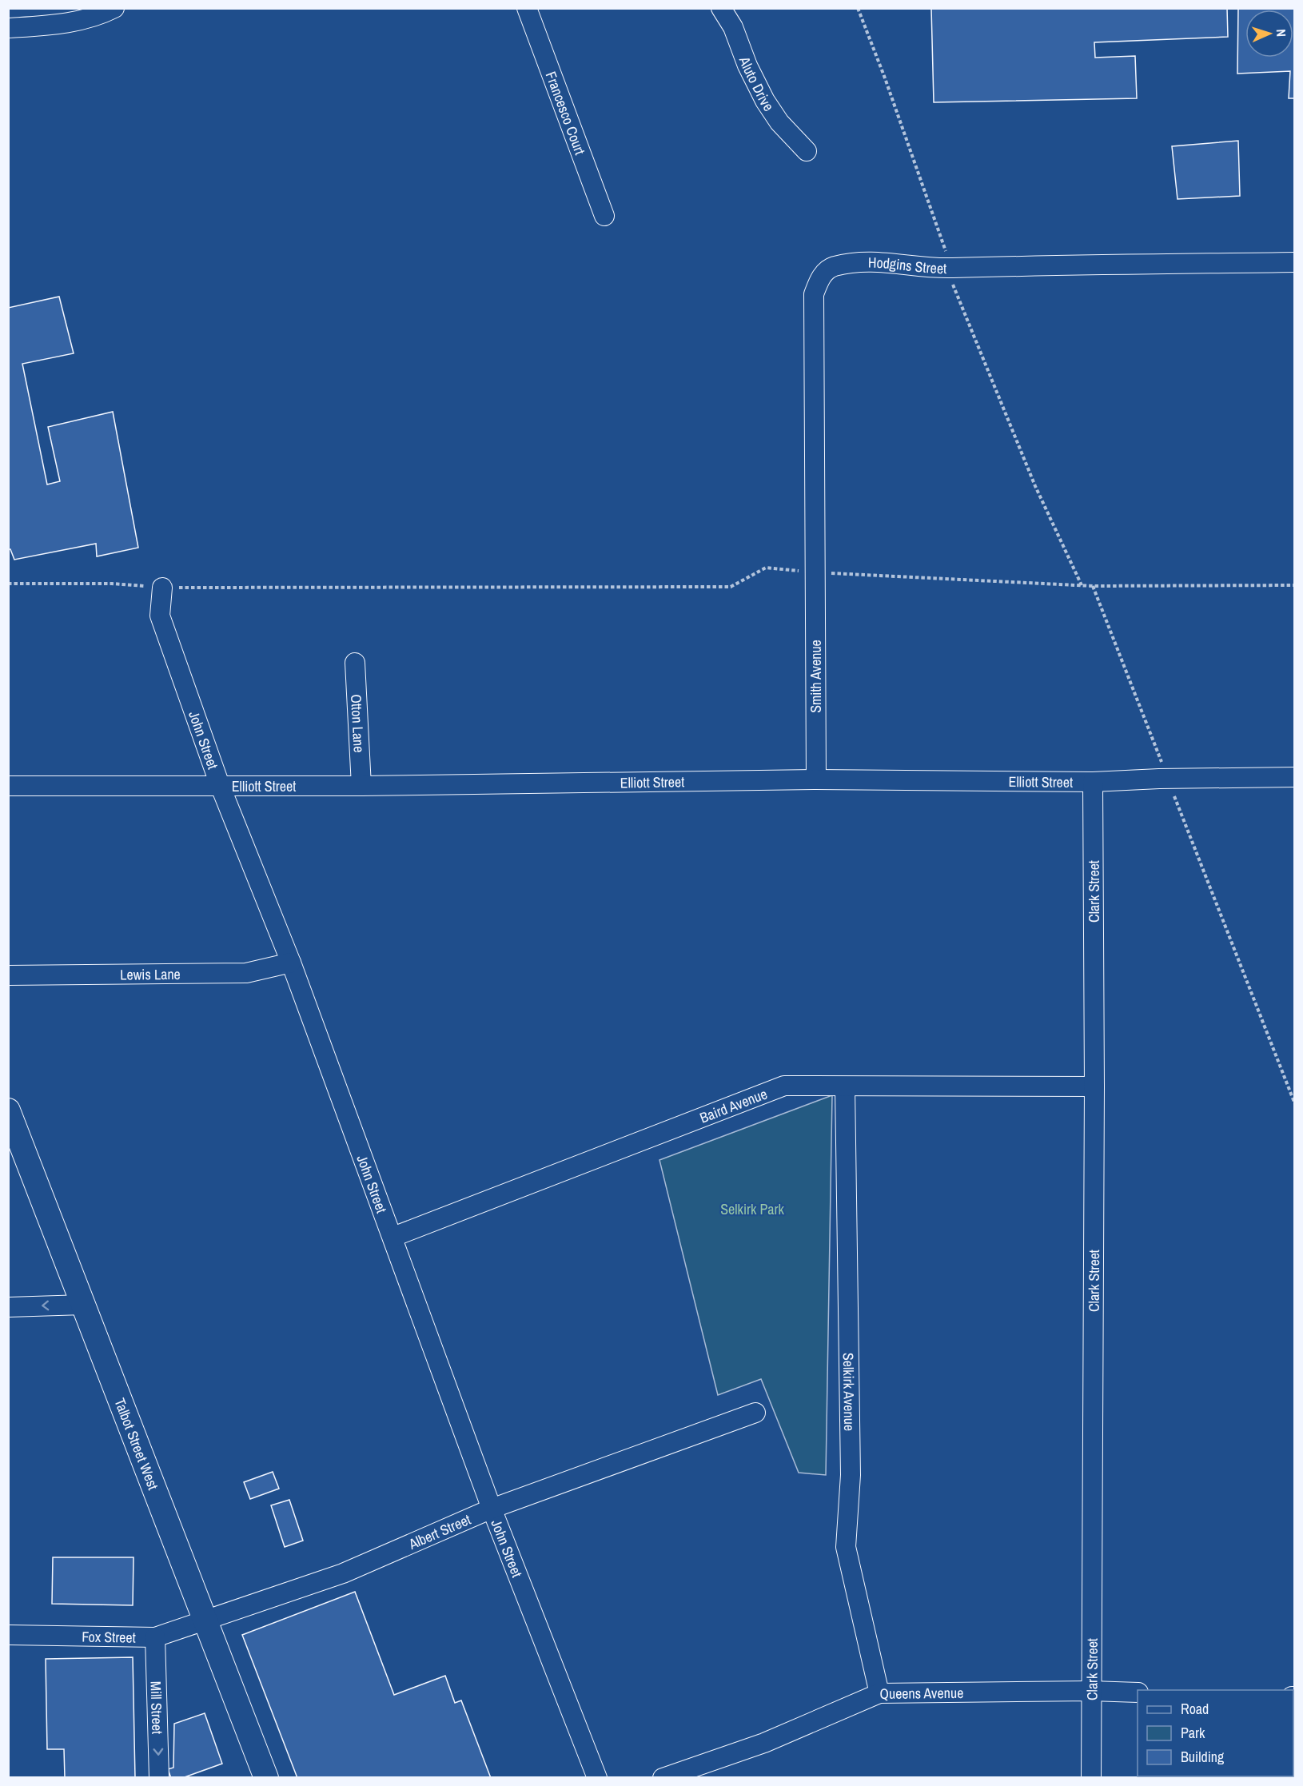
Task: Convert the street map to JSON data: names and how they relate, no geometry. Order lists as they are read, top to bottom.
{
  "streets": {
    "main road": ["Talbot Street West"],
    "street": [
      "Aluto Drive",
      "Francesco Court",
      "Hodgins Street",
      "Smith Avenue",
      "Otton Lane",
      "John Street",
      "Elliott Street",
      "Clark Street",
      "Lewis Lane",
      "Baird Avenue",
      "Selkirk Avenue",
      "Albert Street",
      "Fox Street",
      "Queens Avenue",
      "Mill Street"
    ]
  },
  "crossings": [
    ["Hodgins Street", "Smith Avenue"],
    ["Smith Avenue", "Elliott Street"],
    ["Otton Lane", "Elliott Street"],
    ["John Street", "Elliott Street"],
    ["John Street", "Lewis Lane"],
    ["John Street", "Baird Avenue"],
    ["John Street", "Albert Street"],
    ["Elliott Street", "Clark Street"],
    ["Clark Street", "Baird Avenue"],
    ["Clark Street", "Queens Avenue"],
    ["Baird Avenue", "Selkirk Avenue"],
    ["Selkirk Avenue", "Queens Avenue"],
    ["Talbot Street West", "Albert Street"],
    ["Talbot Street West", "Fox Street"],
    ["Albert Street", "Fox Street"],
    ["Fox Street", "Mill Street"]
  ],
  "one_way": ["Mill Street"],
  "parks": ["Selkirk Park"],
  "legend": ["Road", "Park", "Building"],
  "north": "right"
}
